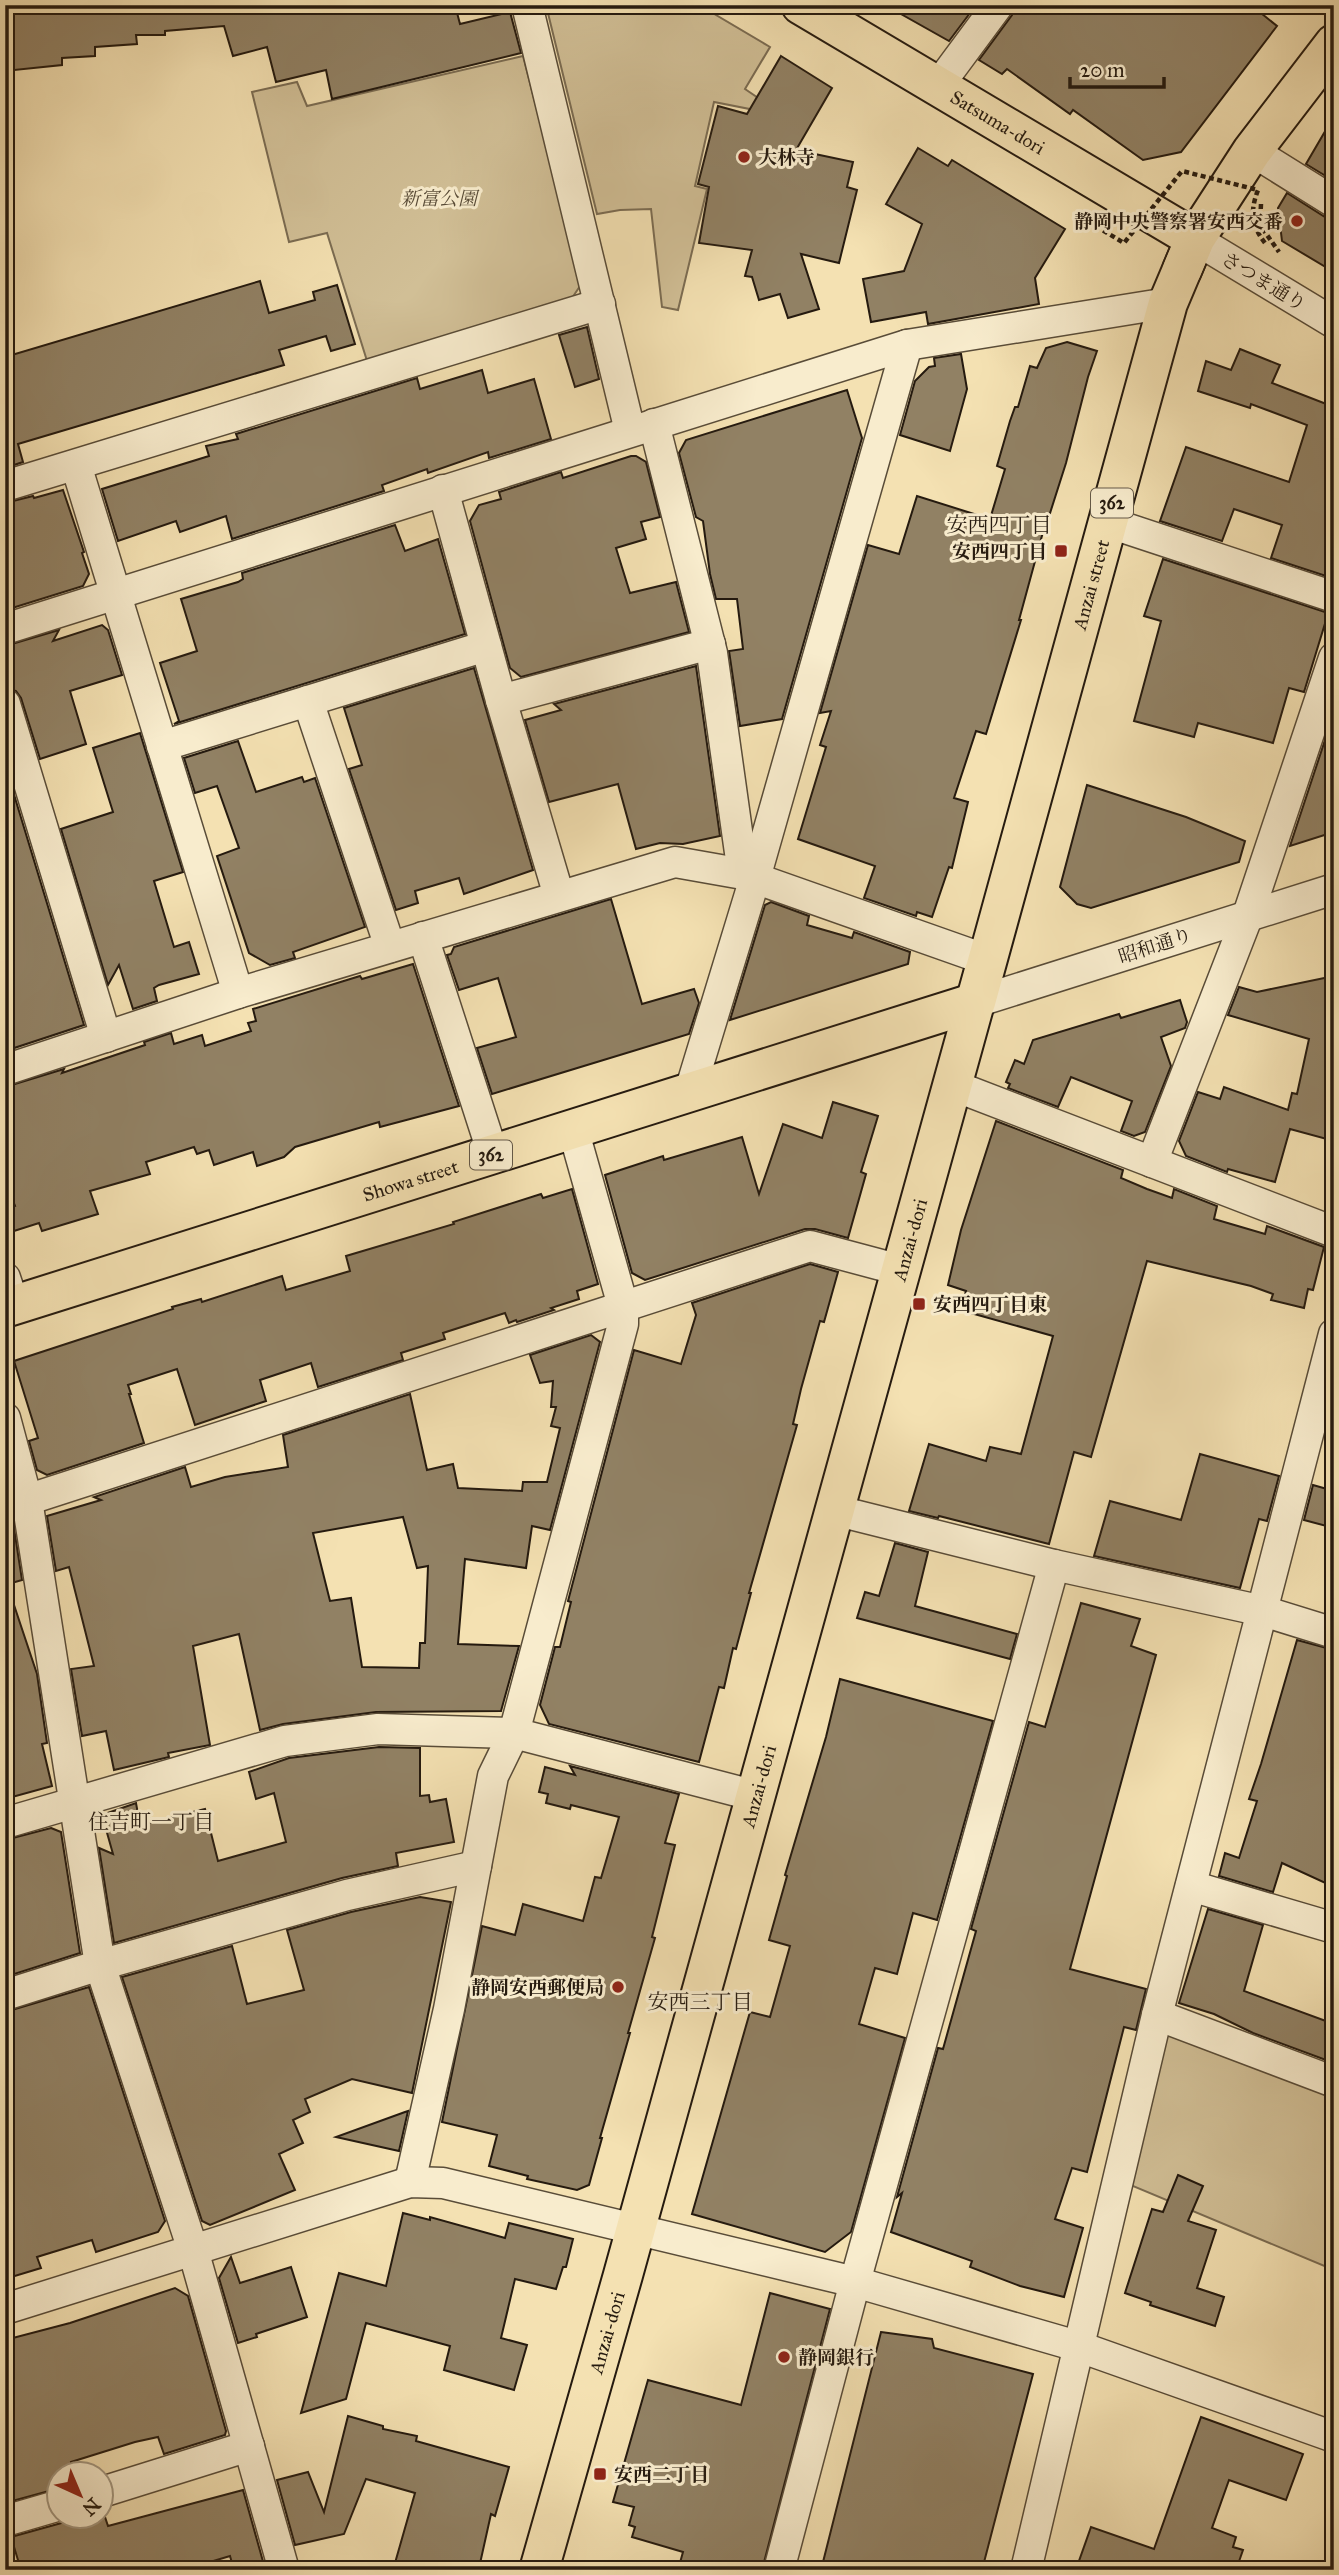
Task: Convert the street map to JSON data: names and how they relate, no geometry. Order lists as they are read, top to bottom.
{
  "streets": {
    "main road": [
      "Satsuma-dori",
      "362",
      "Showa street",
      "Anzai-dori"
    ],
    "street": ["さつま通り", "昭和通り"]
  },
  "crossings": [
    ["Satsuma-dori", "さつま通り"],
    ["Satsuma-dori", "Anzai-dori"],
    ["さつま通り", "Anzai-dori"],
    ["昭和通り", "Showa street"],
    ["昭和通り", "Anzai-dori"],
    ["Showa street", "Anzai-dori"]
  ],
  "districts": ["安西四丁目", "住吉町一丁目", "安西三丁目"],
  "parks": ["新富公園"],
  "places": {
    "other": [
      "大林寺",
      "静岡中央警察署安西交番",
      "静岡安西郵便局",
      "静岡銀行"
    ],
    "transit": ["安西四丁目", "安西四丁目東", "安西二丁目"]
  },
  "scale_bar": "20 m",
  "north": "bottom right"
}
